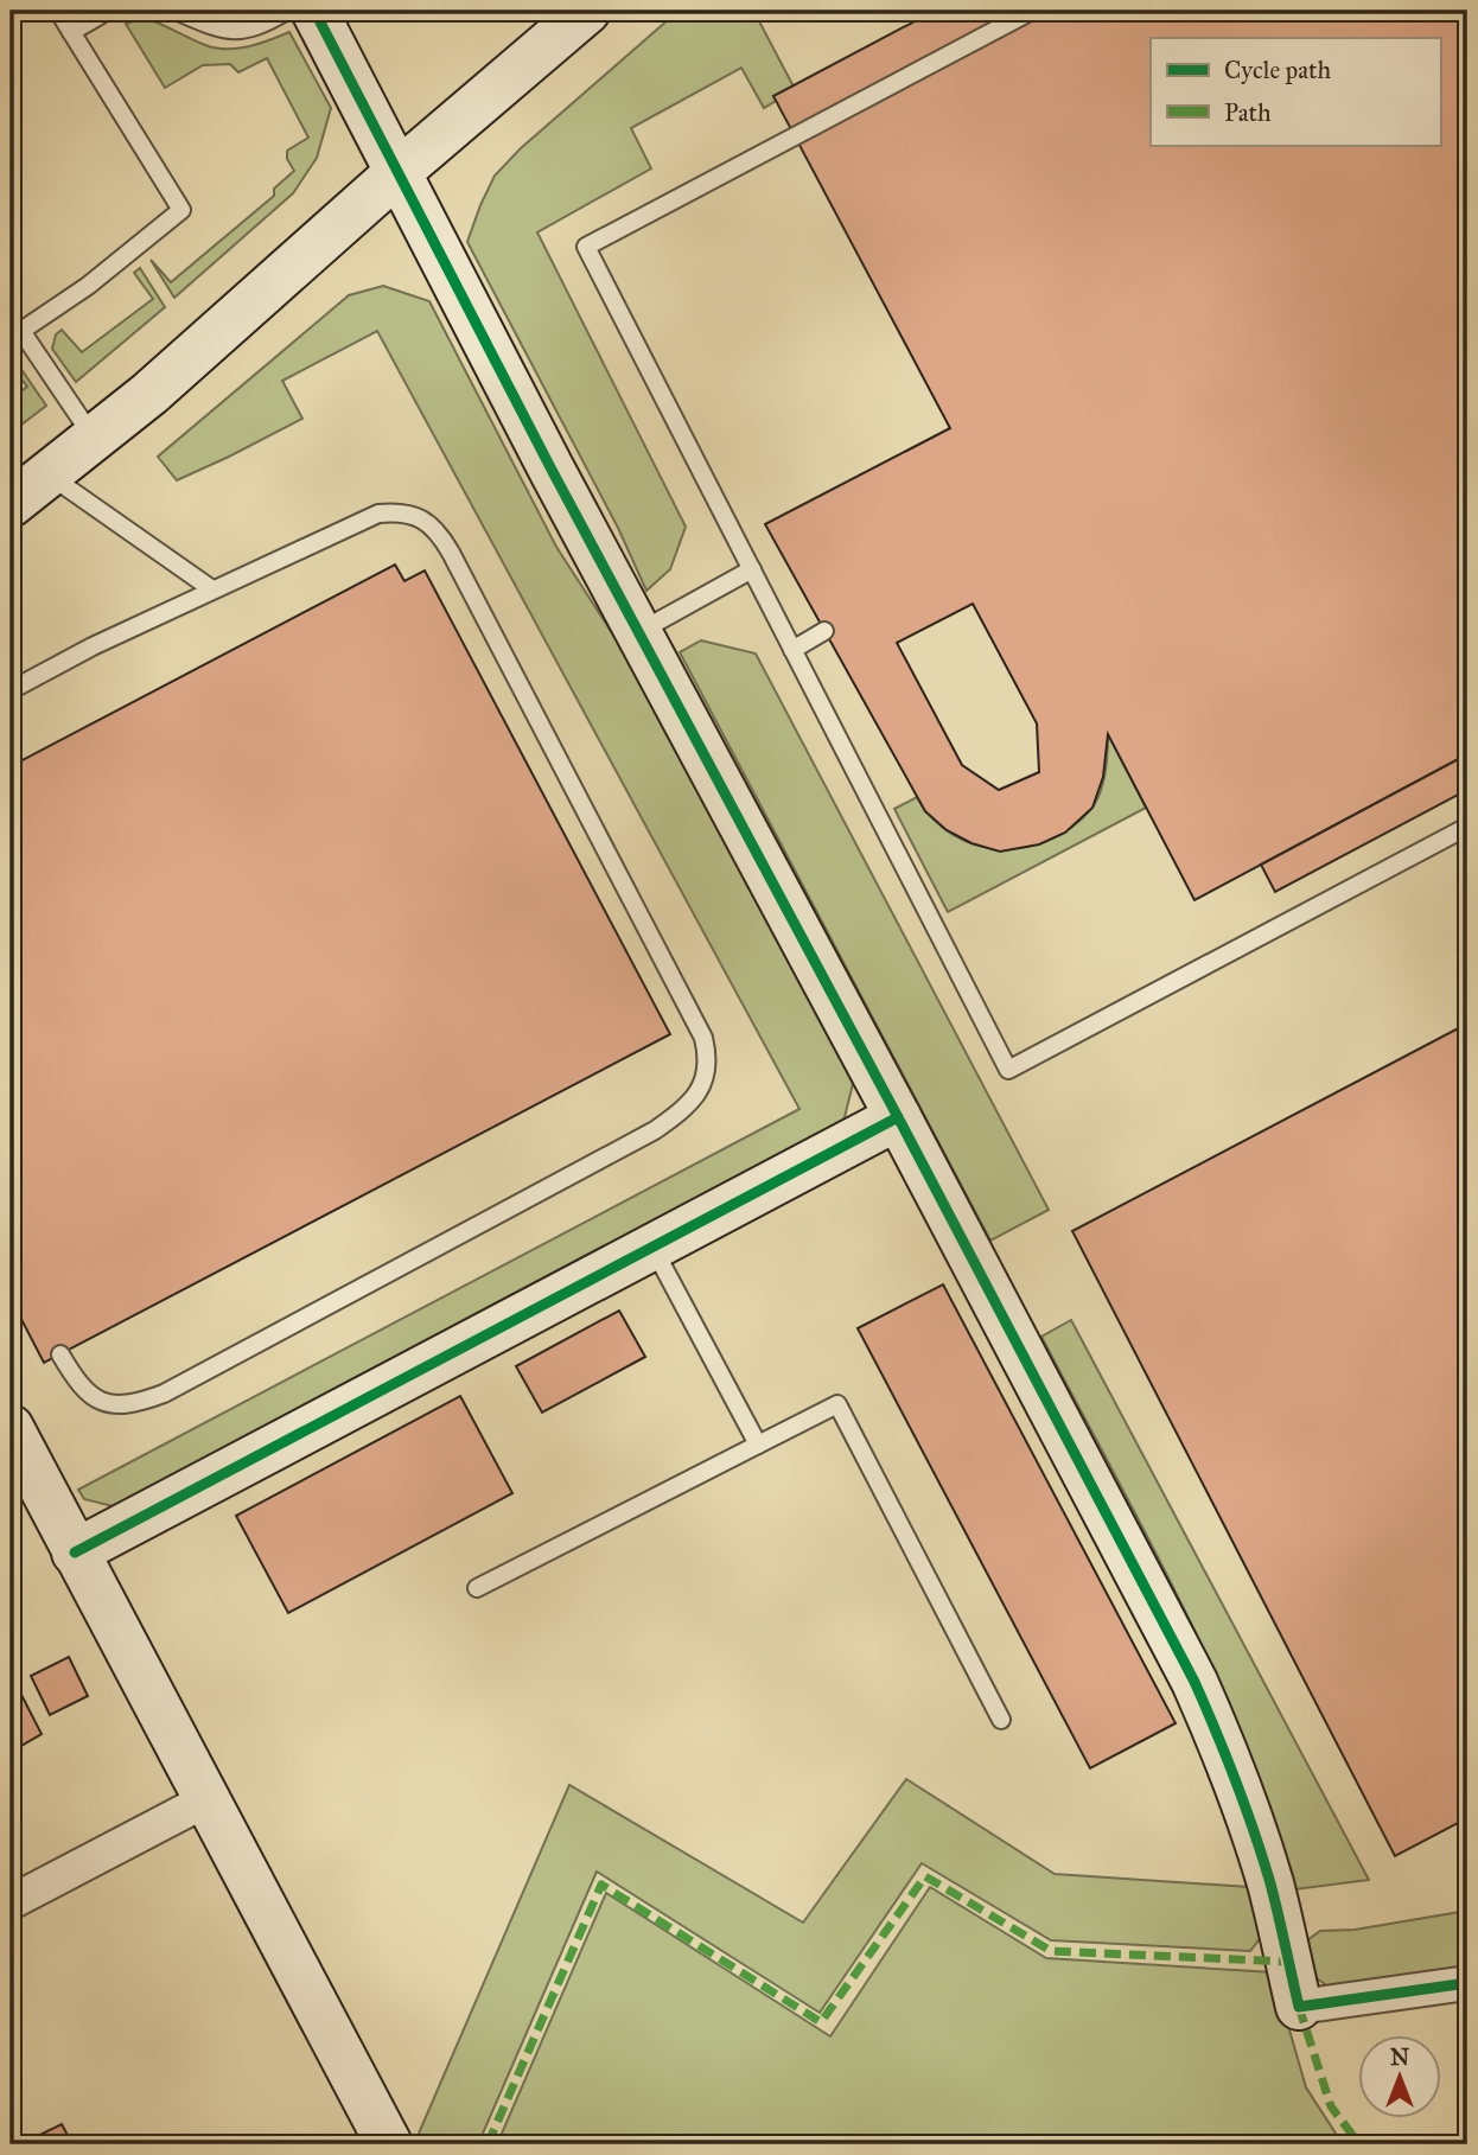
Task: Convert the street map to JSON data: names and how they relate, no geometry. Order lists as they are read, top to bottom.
{
  "legend": ["Cycle path", "Path"],
  "north": "top"
}
